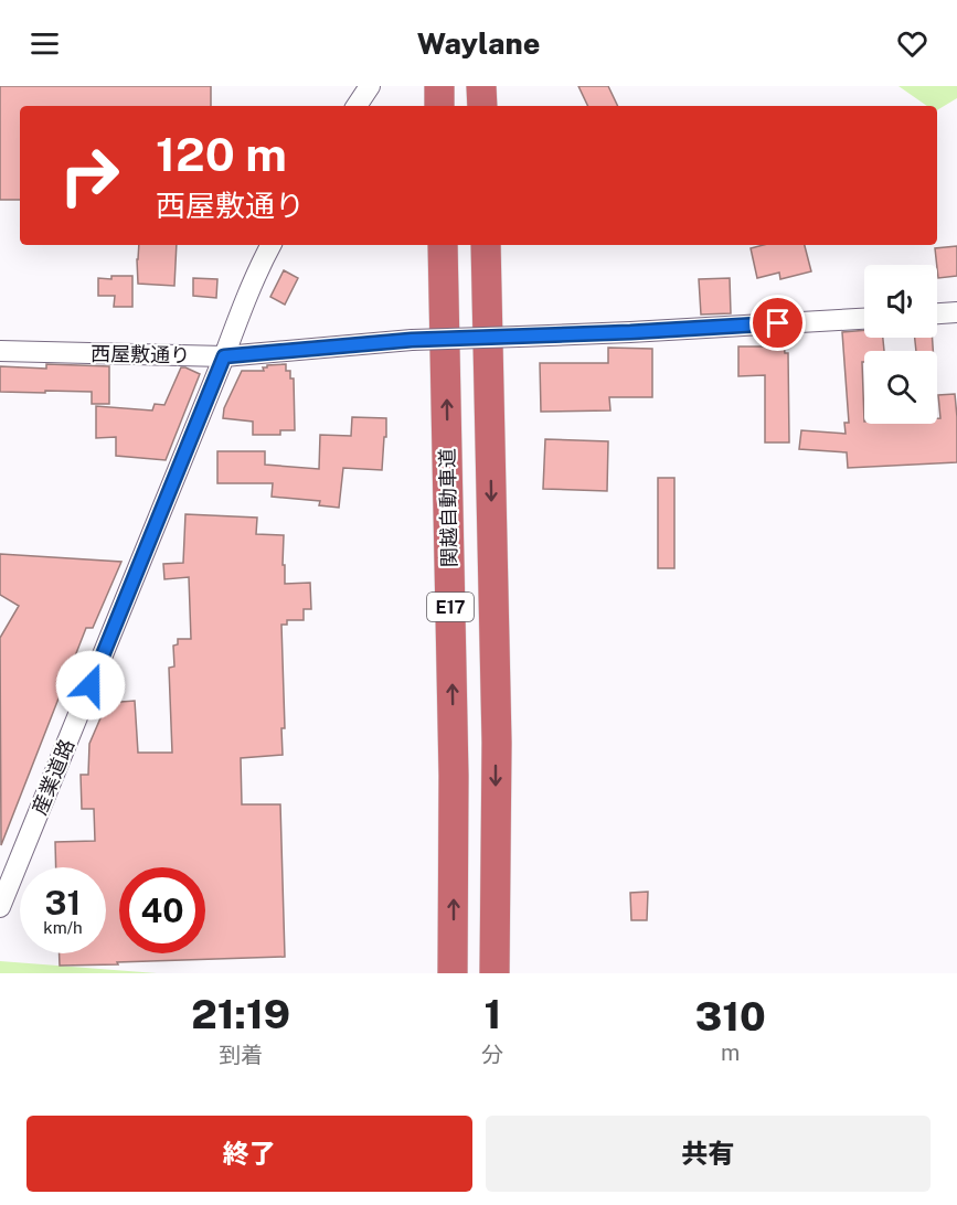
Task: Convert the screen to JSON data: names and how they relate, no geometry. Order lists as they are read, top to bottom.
{
  "streets": {
    "highway": ["関越自動車道", "E17"],
    "street": ["西屋敷通り", "産業道路"]
  },
  "crossings": [
    ["西屋敷通り", "産業道路"]
  ],
  "page": {
    "header": "Waylane",
    "turn": ["120 m", "西屋敷通り"],
    "speed": "31 km/h",
    "limit": "40",
    "eta": [
      "21:19",
      "到着",
      "1",
      "分",
      "310",
      "m"
    ],
    "buttons": ["終了", "共有"]
  }
}
